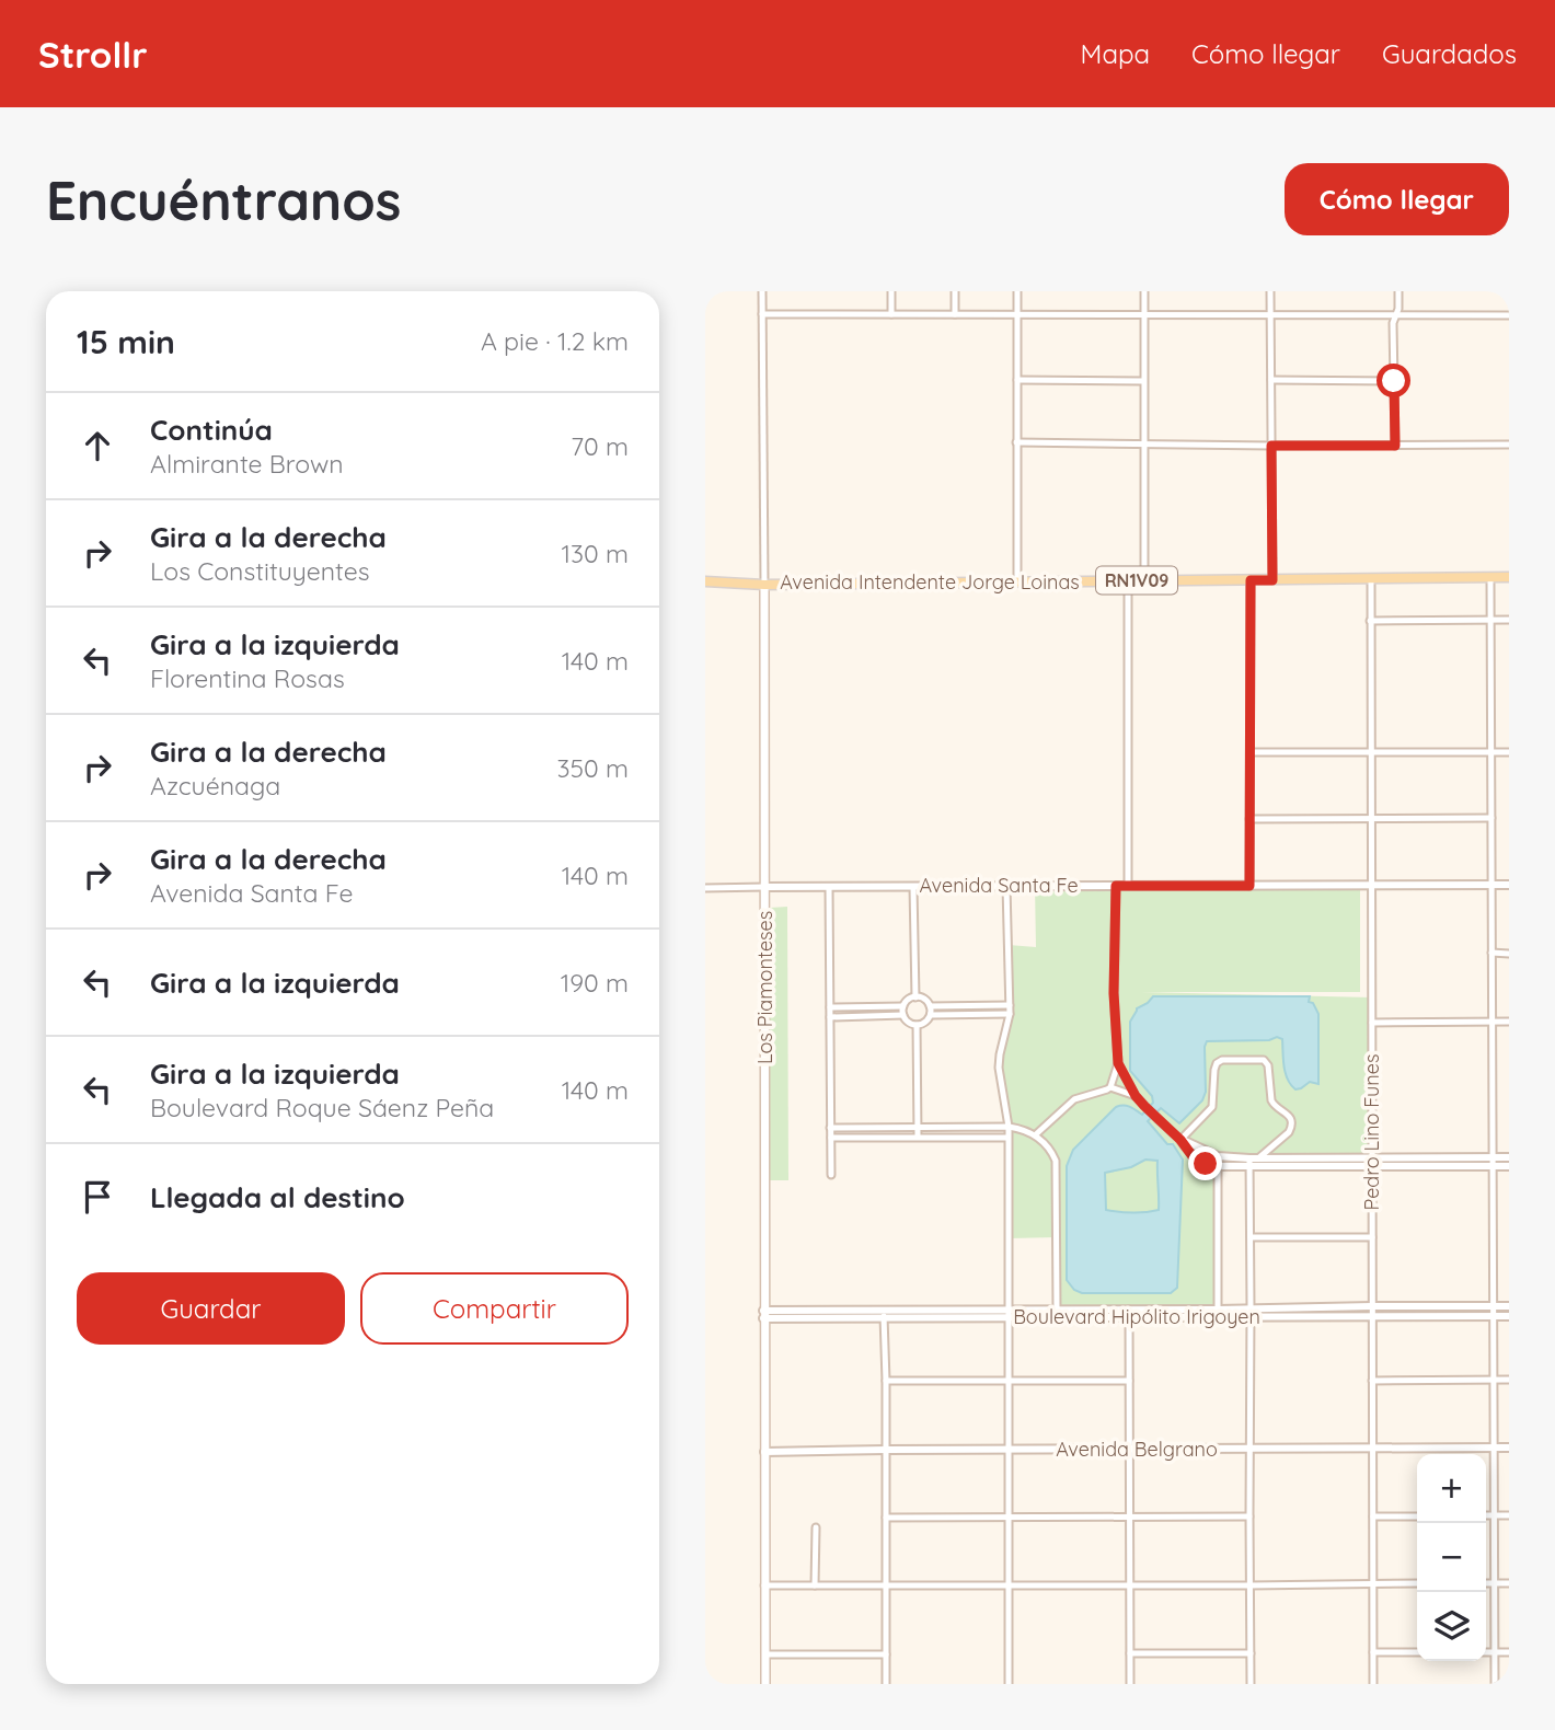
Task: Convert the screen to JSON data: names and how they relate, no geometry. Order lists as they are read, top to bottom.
{
  "streets": {
    "main road": ["RN1V09", "Avenida Intendente Jorge Loinas", "Los Piamonteses"],
    "street": [
      "Avenida Santa Fe",
      "Pedro Lino Funes",
      "Boulevard Hipólito Irigoyen",
      "Avenida Belgrano"
    ]
  },
  "crossings": [
    ["RN1V09", "Avenida Intendente Jorge Loinas"],
    ["RN1V09", "Los Piamonteses"],
    ["Avenida Intendente Jorge Loinas", "Los Piamonteses"],
    ["Avenida Intendente Jorge Loinas", "Pedro Lino Funes"],
    ["Avenida Santa Fe", "Los Piamonteses"],
    ["Avenida Santa Fe", "Pedro Lino Funes"],
    ["Los Piamonteses", "Boulevard Hipólito Irigoyen"],
    ["Los Piamonteses", "Avenida Belgrano"],
    ["Pedro Lino Funes", "Boulevard Hipólito Irigoyen"],
    ["Pedro Lino Funes", "Avenida Belgrano"]
  ],
  "page": {
    "header": "Strollr",
    "nav": ["Mapa", "Cómo llegar", "Guardados"],
    "buttons": [
      "Cómo llegar",
      ["Guardar", "Compartir"]
    ],
    "title": "Encuéntranos",
    "heading": ["15 min", "A pie · 1.2 km"],
    "list": [
      ["Continúa", "Almirante Brown", "70 m"],
      ["Gira a la derecha", "Los Constituyentes", "130 m"],
      ["Gira a la izquierda", "Florentina Rosas", "140 m"],
      ["Gira a la derecha", "Azcuénaga", "350 m"],
      ["Gira a la derecha", "Avenida Santa Fe", "140 m"],
      ["Gira a la izquierda", "190 m"],
      ["Gira a la izquierda", "Boulevard Roque Sáenz Peña", "140 m"],
      "Llegada al destino"
    ],
    "map_buttons": ["+", "−"]
  }
}
